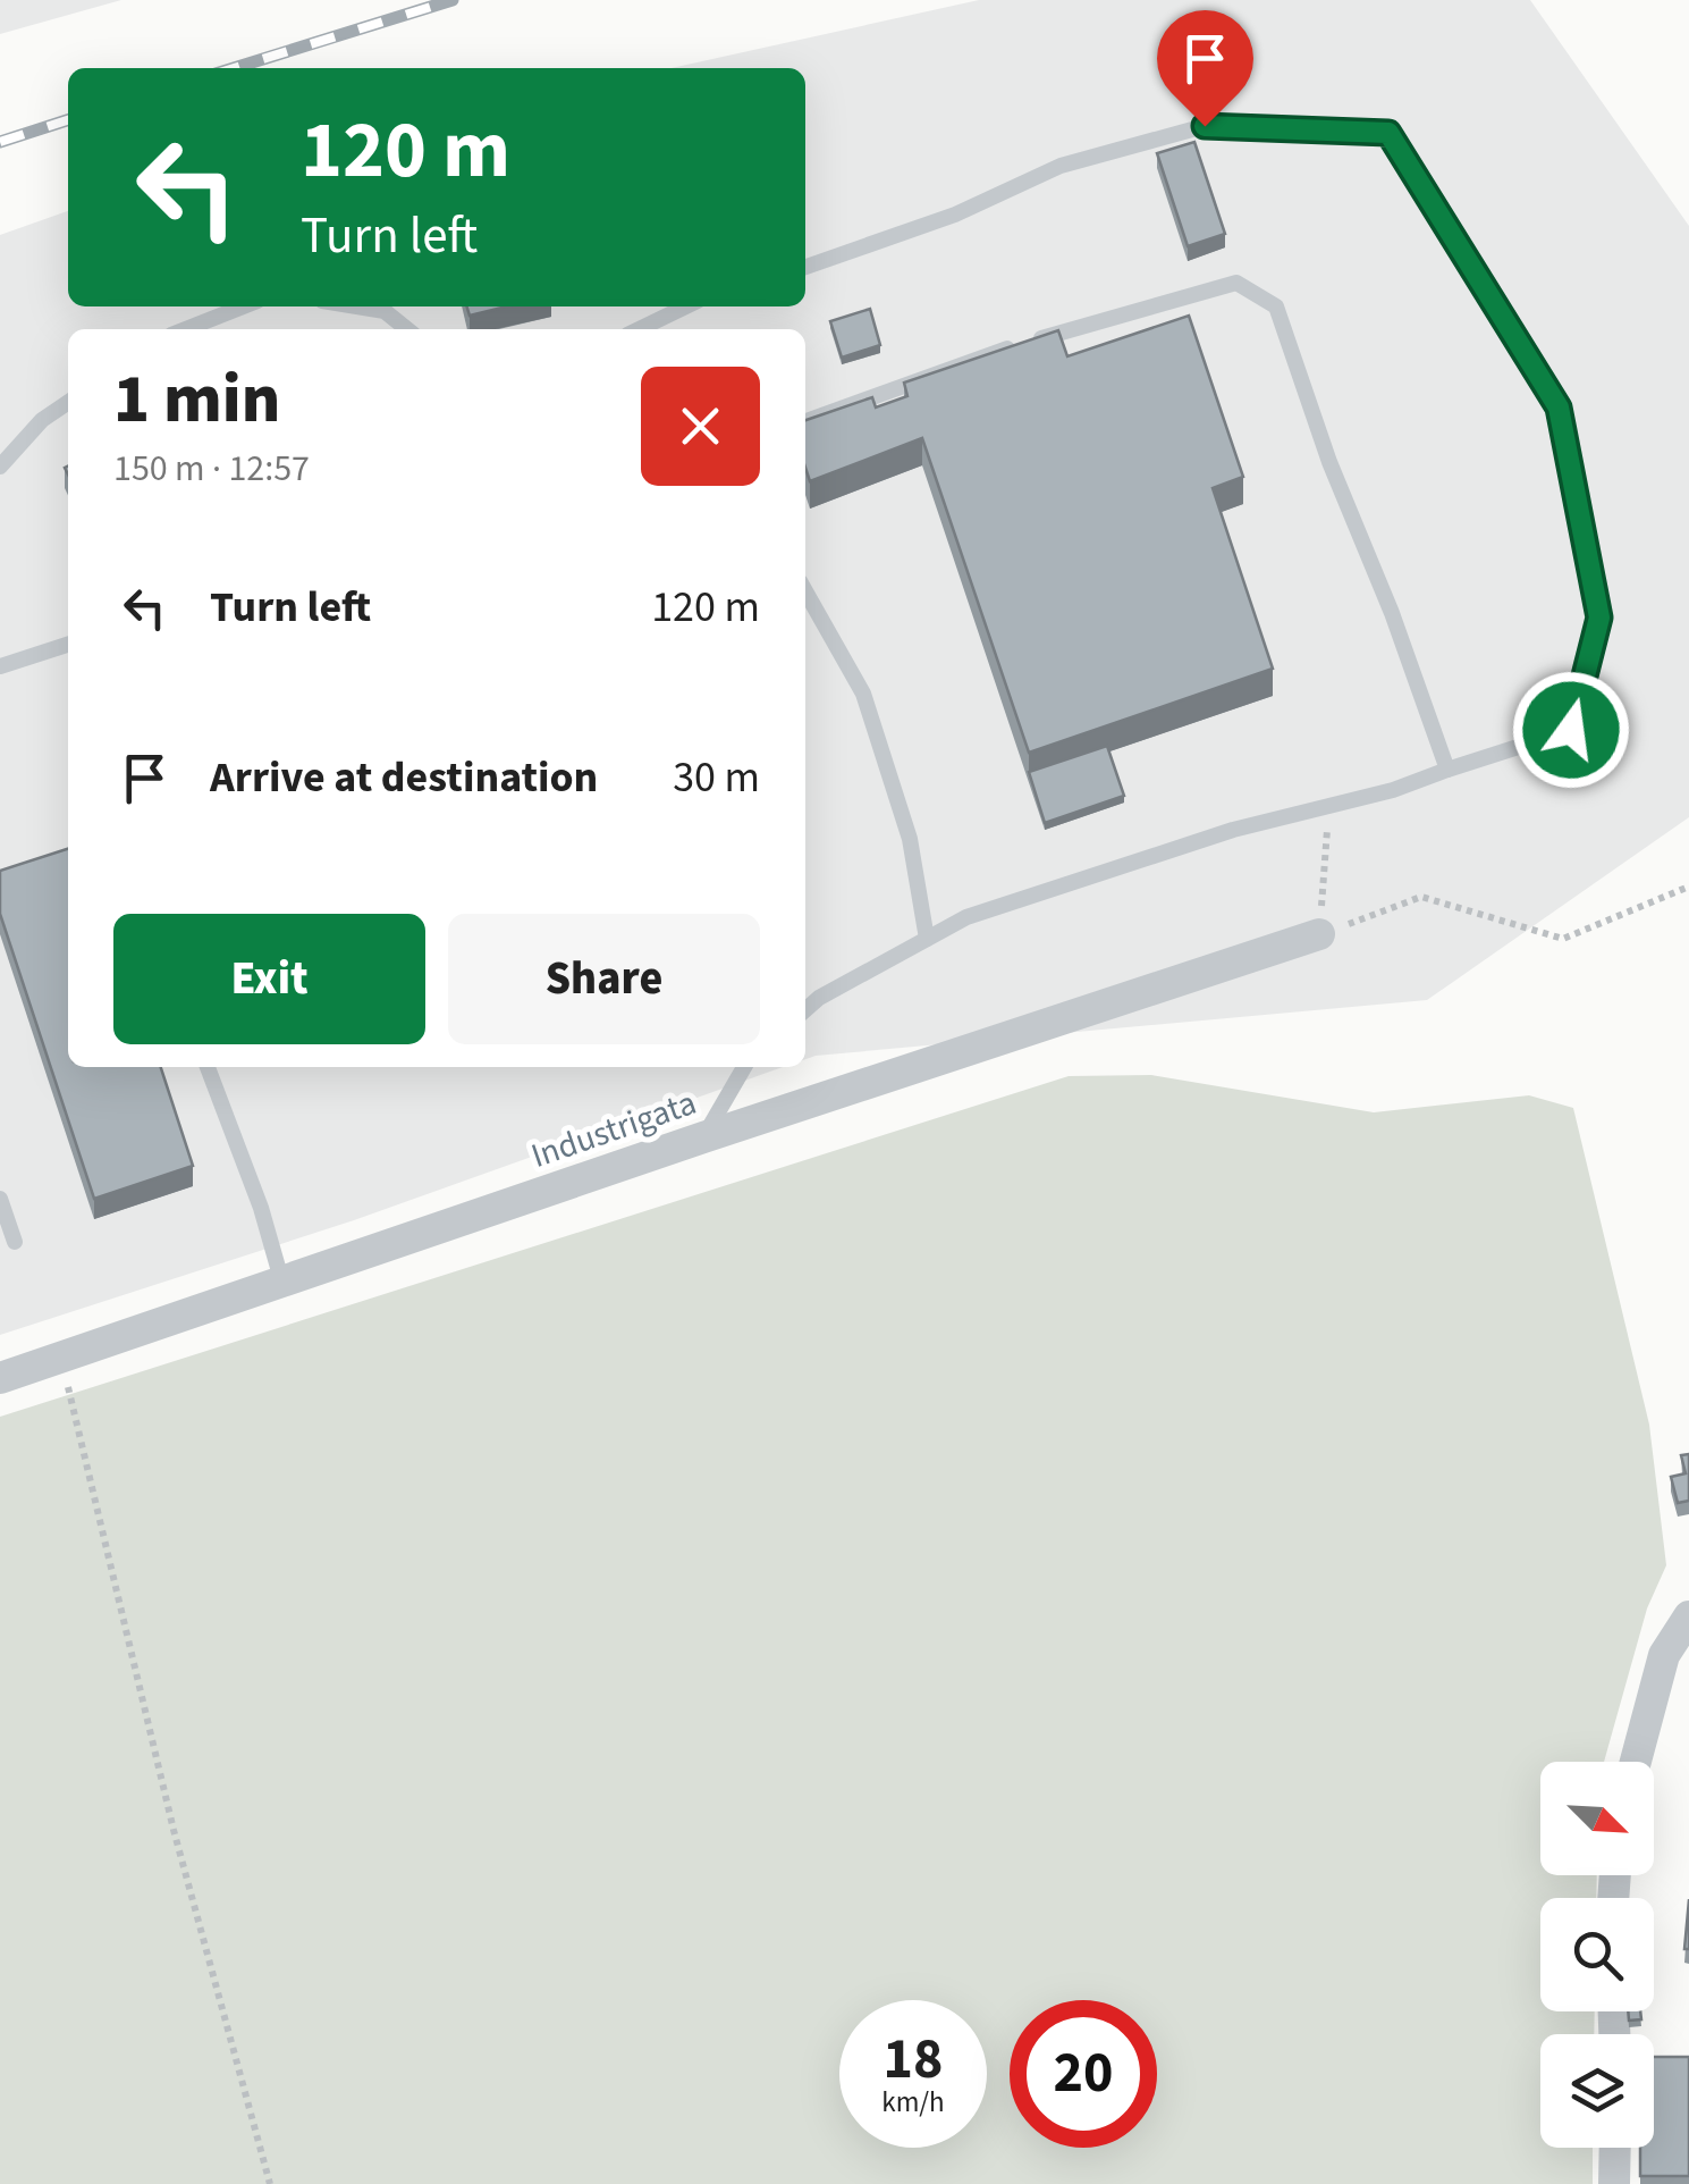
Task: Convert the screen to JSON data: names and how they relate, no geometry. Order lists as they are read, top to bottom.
{
  "streets": {
    "street": ["Industrigata"]
  },
  "north": "bottom right",
  "page": {
    "turn": ["120 m", "Turn left"],
    "heading": ["1 min", "150 m · 12:57"],
    "list": [
      {
        "name": "Turn left",
        "value": "120 m"
      },
      {
        "name": "Arrive at destination",
        "value": "30 m"
      }
    ],
    "buttons": ["Exit", "Share"],
    "speed": "18 km/h",
    "limit": "20"
  }
}
